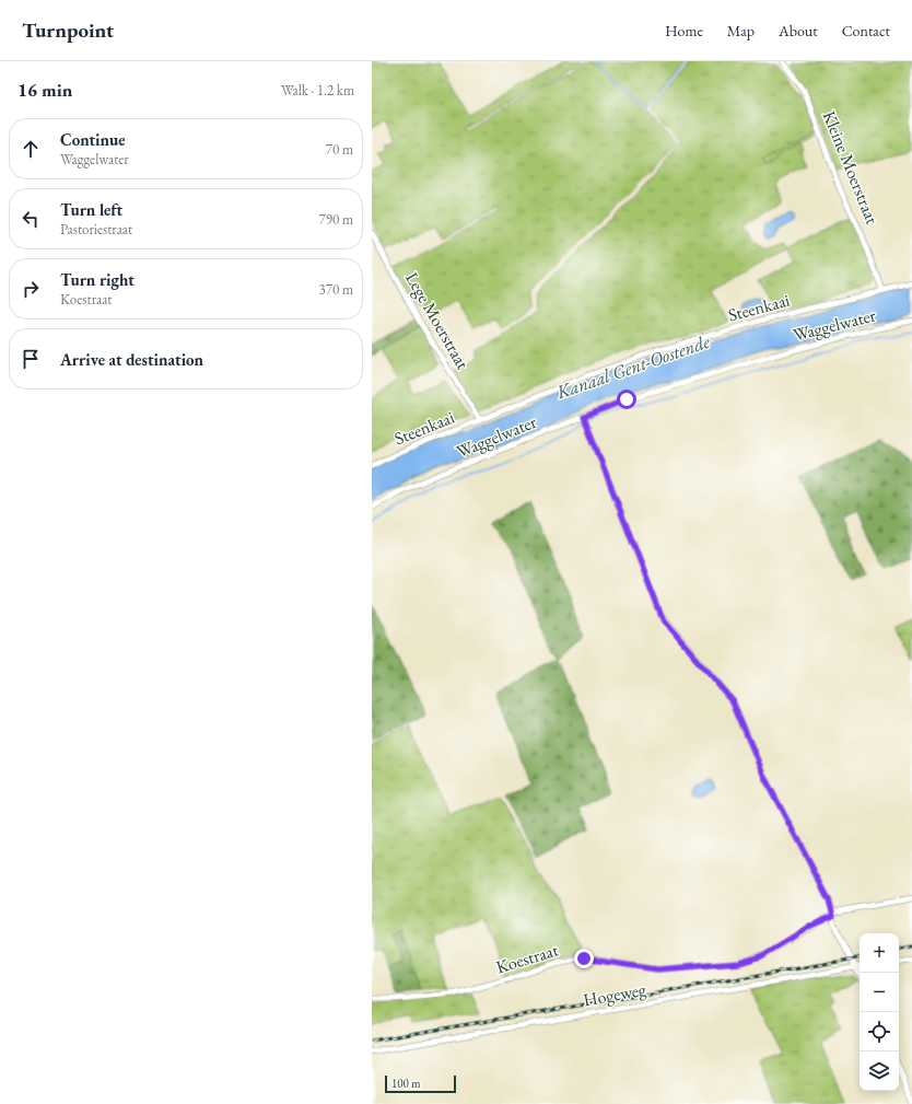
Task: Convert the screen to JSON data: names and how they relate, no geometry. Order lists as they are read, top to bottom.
{
  "streets": {
    "street": [
      "Kleine Moerstraat",
      "Steenkaai",
      "Lege Moerstraat",
      "Waggelwater",
      "Koestraat",
      "Hogeweg"
    ]
  },
  "crossings": [
    ["Kleine Moerstraat", "Steenkaai"],
    ["Steenkaai", "Lege Moerstraat"]
  ],
  "water": ["Kanaal Gent-Oostende"],
  "scale_bar": "100 m",
  "page": {
    "header": "Turnpoint",
    "nav": [
      "Home",
      "Map",
      "About",
      "Contact"
    ],
    "heading": ["16 min", "Walk · 1.2 km"],
    "list": [
      ["Continue", "Waggelwater", "70 m"],
      ["Turn left", "Pastoriestraat", "790 m"],
      ["Turn right", "Koestraat", "370 m"],
      "Arrive at destination"
    ],
    "map_buttons": ["+", "−"],
    "scale": "100 m"
  }
}
